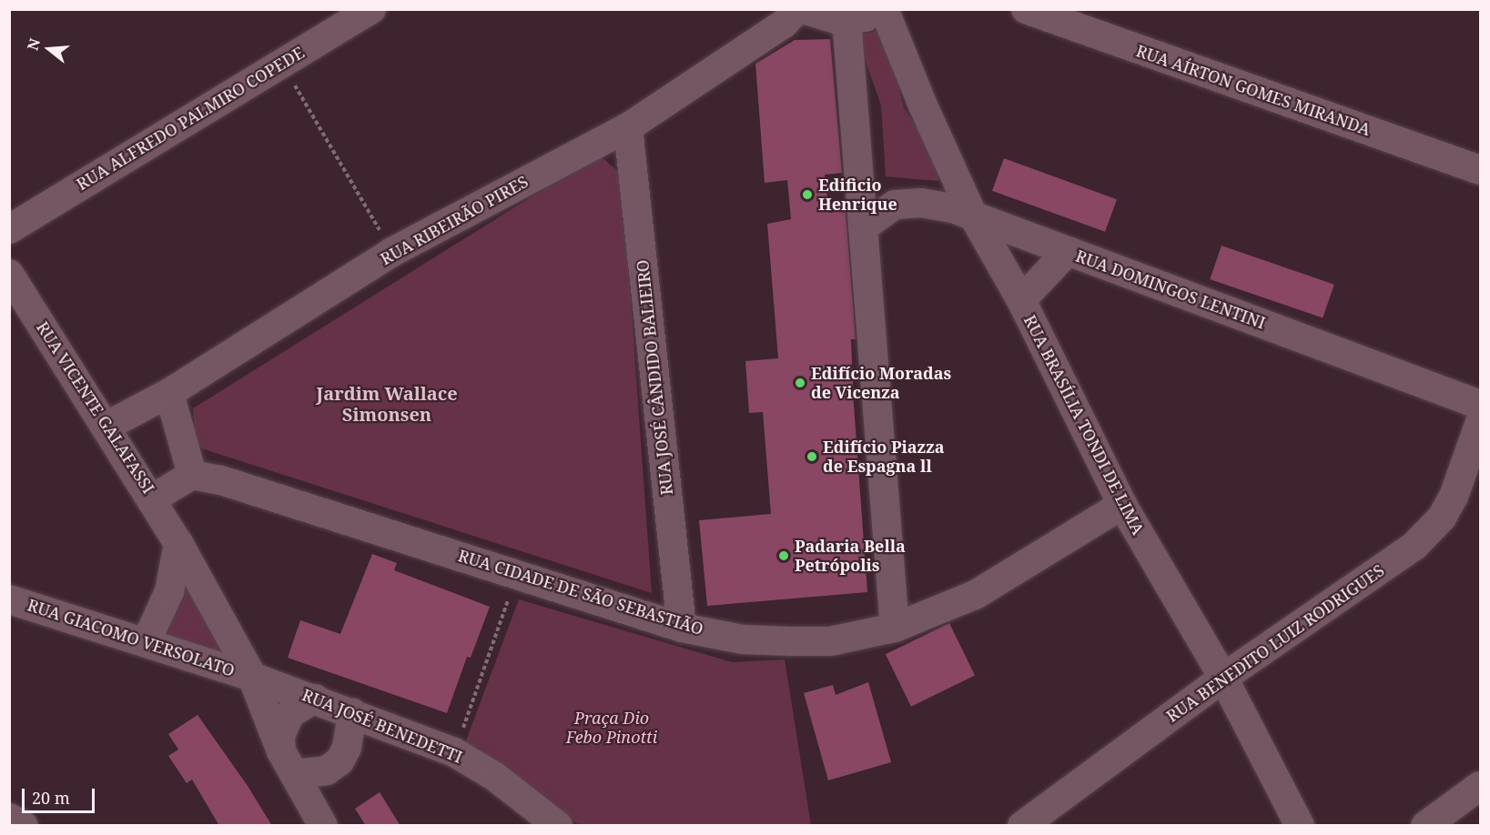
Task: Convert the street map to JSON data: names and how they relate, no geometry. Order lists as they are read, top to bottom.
{
  "streets": {
    "street": [
      "RUA AÍRTON GOMES MIRANDA",
      "RUA ALFREDO PALMIRO COPEDE",
      "RUA RIBEIRÃO PIRES",
      "RUA DOMINGOS LENTINI",
      "RUA JOSÉ CÂNDIDO BALIEIRO",
      "RUA VICENTE GALAFASSI",
      "RUA BRASÍLIA TONDI DE LIMA",
      "RUA CIDADE DE SÃO SEBASTIÃO",
      "RUA GIACOMO VERSOLATO",
      "RUA BENEDITO LUIZ RODRIGUES",
      "RUA JOSÉ BENEDETTI"
    ]
  },
  "crossings": [
    ["RUA RIBEIRÃO PIRES", "RUA JOSÉ CÂNDIDO BALIEIRO"],
    ["RUA RIBEIRÃO PIRES", "RUA VICENTE GALAFASSI"],
    ["RUA DOMINGOS LENTINI", "RUA BRASÍLIA TONDI DE LIMA"],
    ["RUA JOSÉ CÂNDIDO BALIEIRO", "RUA CIDADE DE SÃO SEBASTIÃO"],
    ["RUA VICENTE GALAFASSI", "RUA GIACOMO VERSOLATO"],
    ["RUA VICENTE GALAFASSI", "RUA JOSÉ BENEDETTI"],
    ["RUA BRASÍLIA TONDI DE LIMA", "RUA CIDADE DE SÃO SEBASTIÃO"],
    ["RUA BRASÍLIA TONDI DE LIMA", "RUA BENEDITO LUIZ RODRIGUES"],
    ["RUA GIACOMO VERSOLATO", "RUA JOSÉ BENEDETTI"]
  ],
  "districts": ["Jardim Wallace Simonsen"],
  "parks": ["Praça Dio Febo Pinotti"],
  "places": [
    "Edificio Henrique",
    "Edifício Moradas de Vicenza",
    "Edifício Piazza de Espagna ll",
    "Padaria Bella Petrópolis"
  ],
  "scale_bar": "20 m",
  "north": "left"
}
